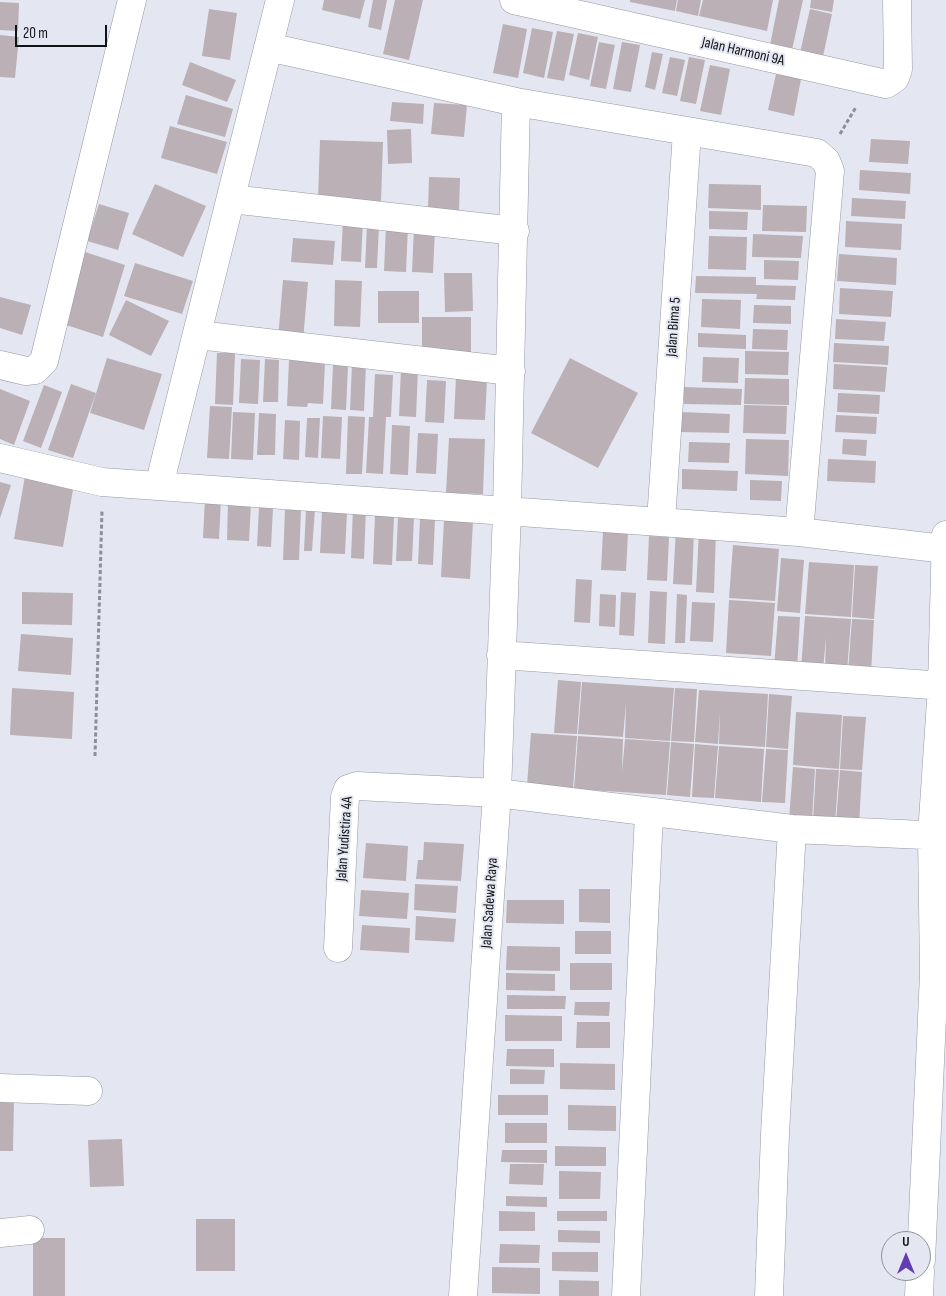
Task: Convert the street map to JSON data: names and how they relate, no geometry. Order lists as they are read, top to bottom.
{
  "streets": {
    "street": [
      "Jalan Harmoni 9A",
      "Jalan Bima 5",
      "Jalan Yudistira 4A",
      "Jalan Sadewa Raya"
    ]
  },
  "crossings": [
    ["Jalan Yudistira 4A", "Jalan Sadewa Raya"]
  ],
  "scale_bar": "20 m",
  "north": "top"
}
